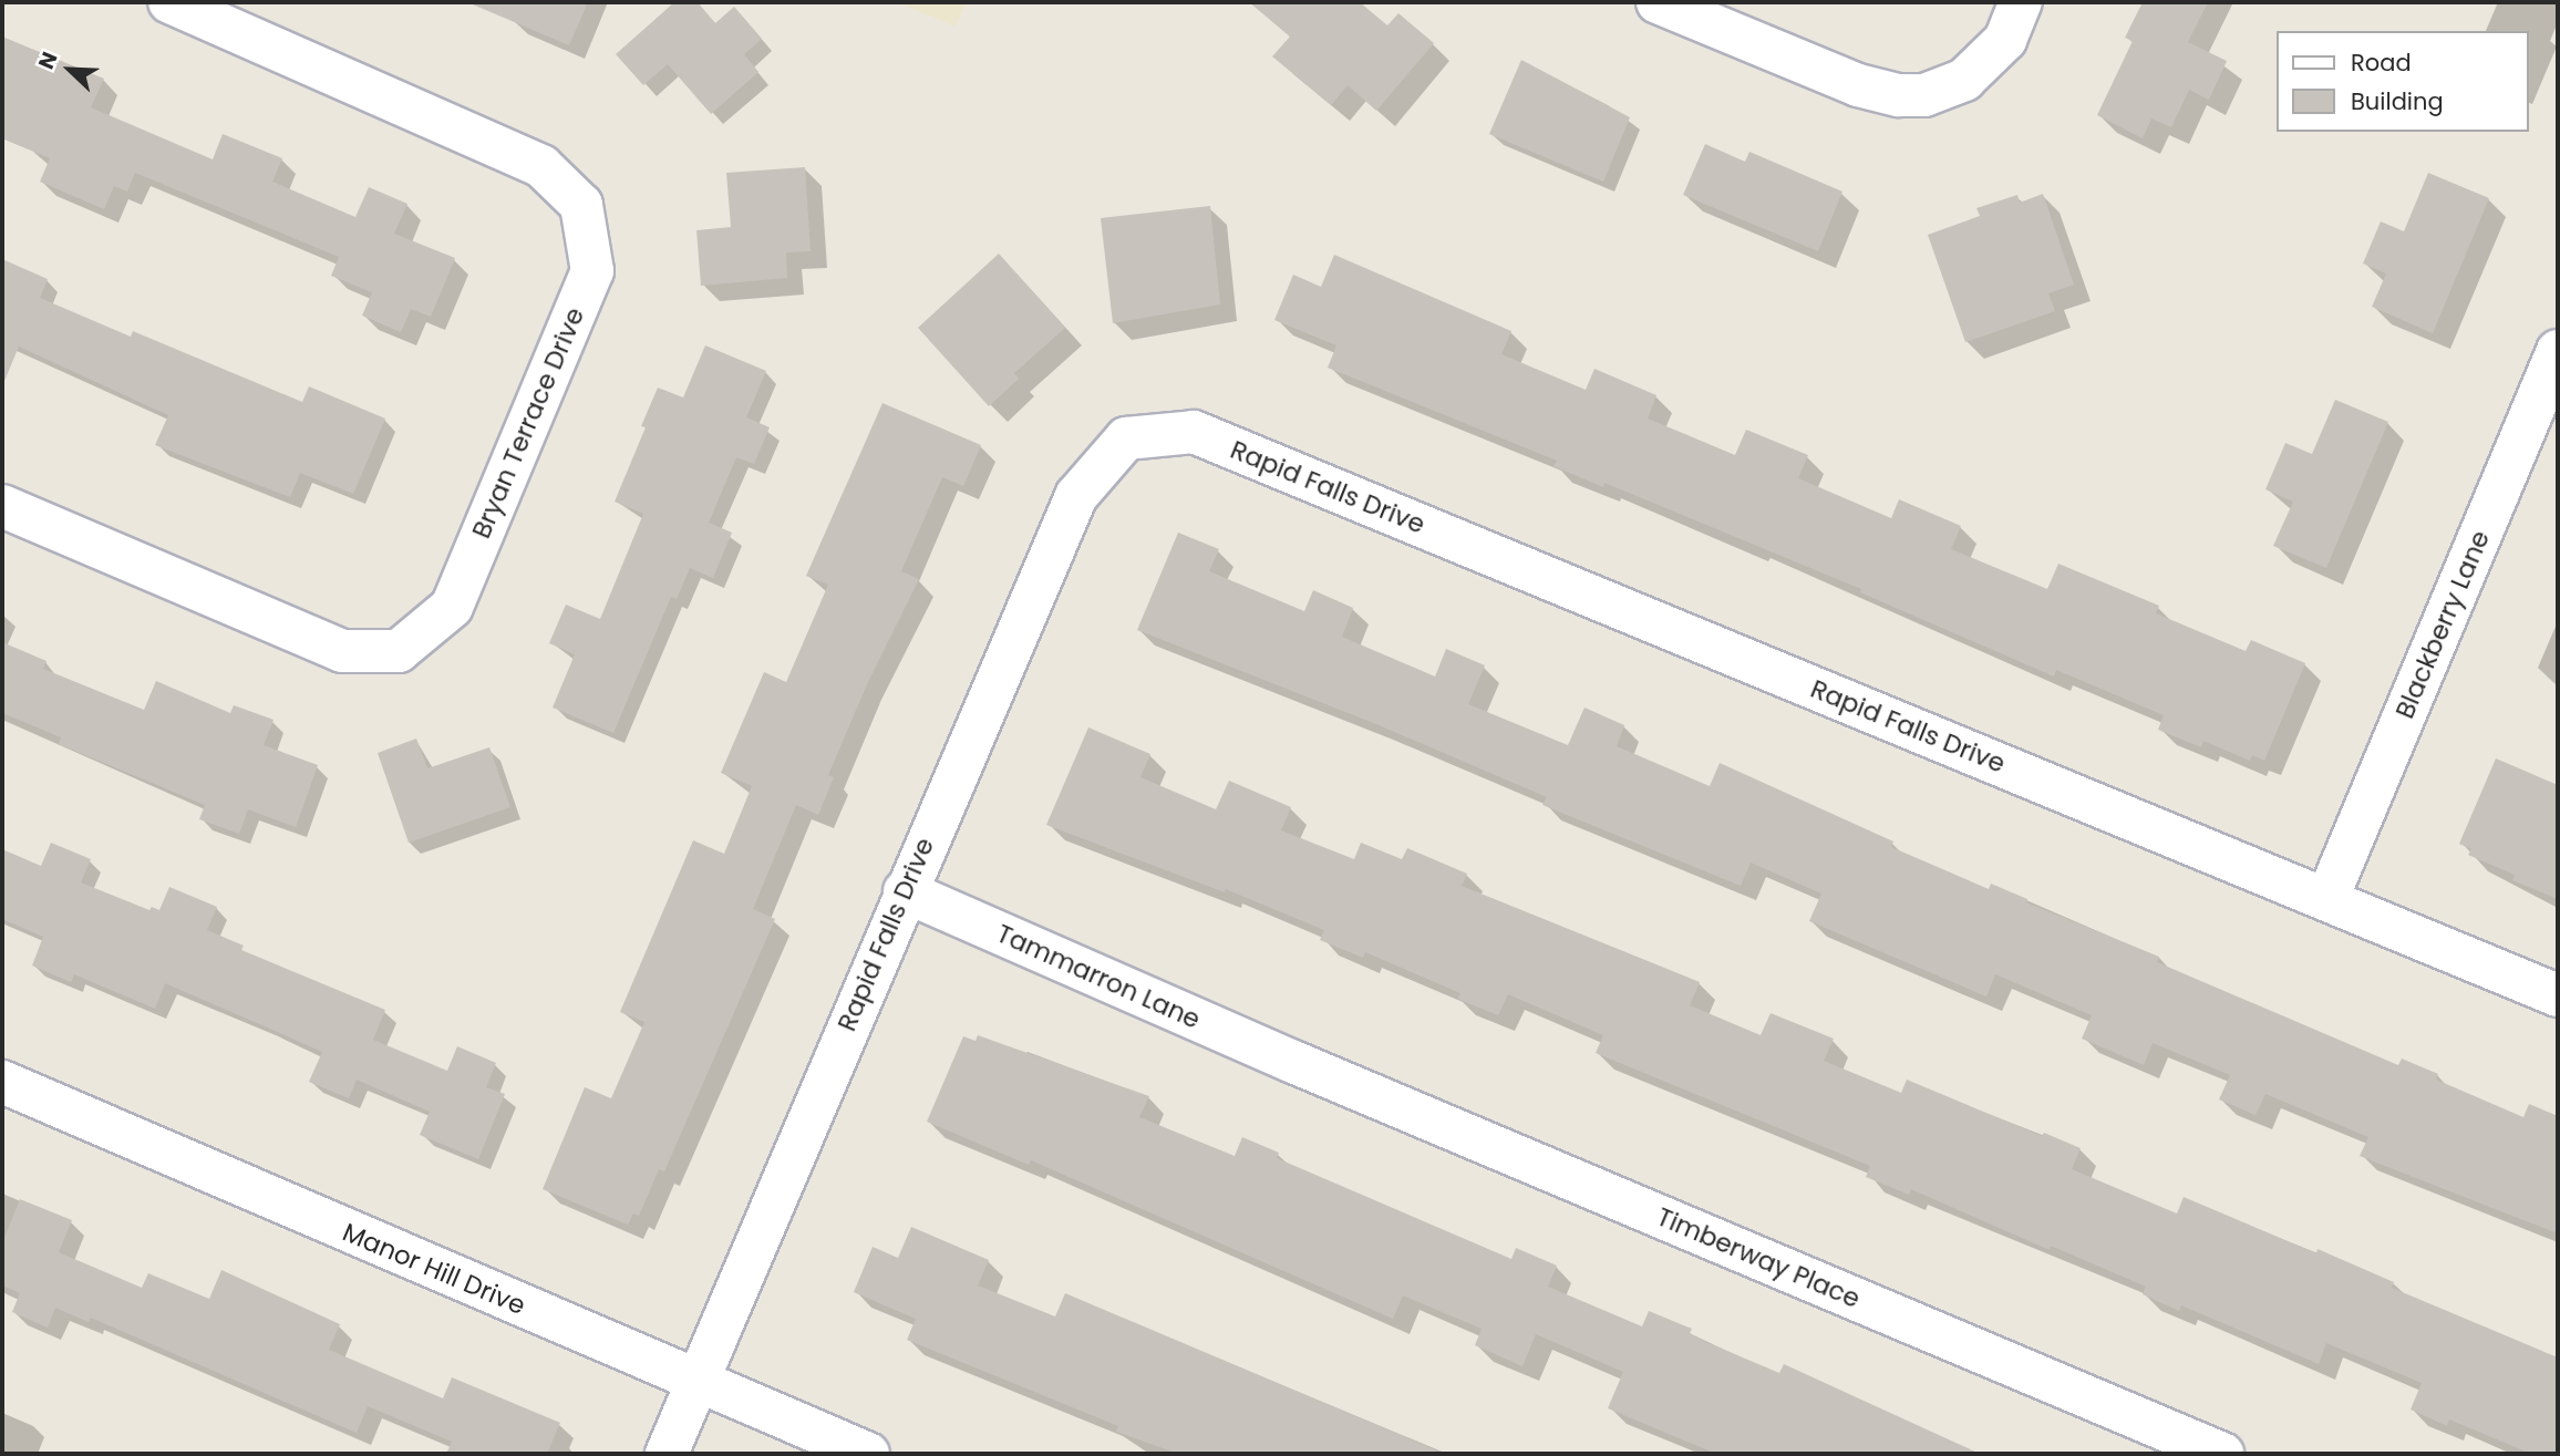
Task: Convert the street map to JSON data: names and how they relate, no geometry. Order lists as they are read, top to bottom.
{
  "streets": {
    "street": [
      "Bryan Terrace Drive",
      "Rapid Falls Drive",
      "Blackberry Lane",
      "Tammarron Lane",
      "Timberway Place",
      "Manor Hill Drive"
    ]
  },
  "crossings": [
    ["Rapid Falls Drive", "Blackberry Lane"],
    ["Rapid Falls Drive", "Tammarron Lane"],
    ["Rapid Falls Drive", "Manor Hill Drive"],
    ["Tammarron Lane", "Timberway Place"]
  ],
  "legend": ["Road", "Building"],
  "north": "top left"
}
